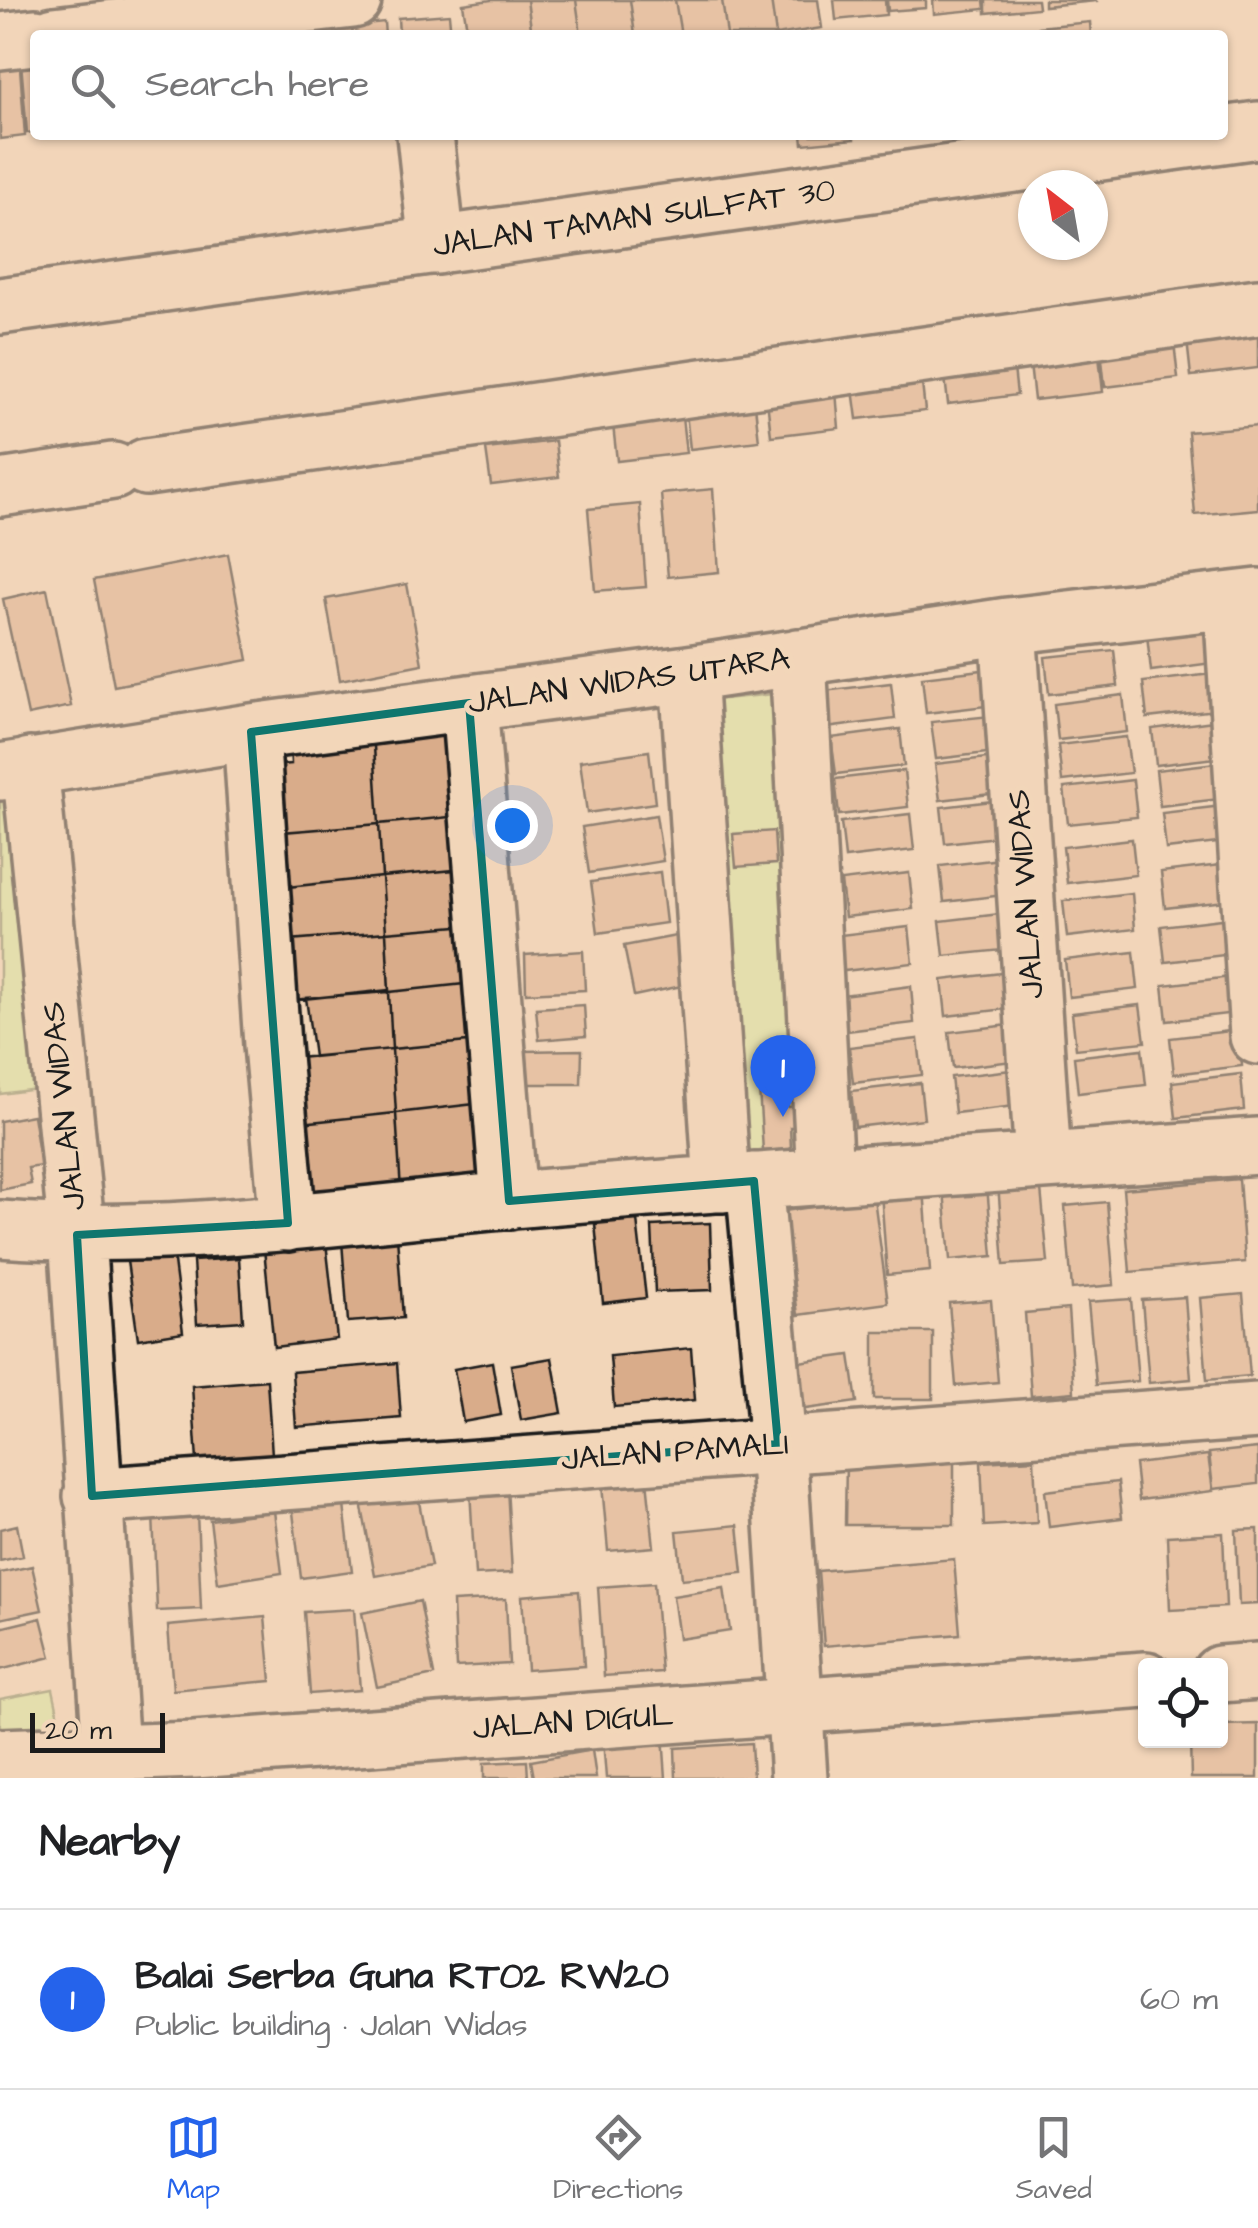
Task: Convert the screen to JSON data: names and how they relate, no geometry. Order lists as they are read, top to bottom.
{
  "streets": {
    "street": [
      "JALAN TAMAN SULFAT 30",
      "JALAN WIDAS UTARA",
      "JALAN WIDAS",
      "JALAN PAMALI",
      "JALAN DIGUL"
    ]
  },
  "crossings": [
    ["JALAN WIDAS UTARA", "JALAN WIDAS"]
  ],
  "scale_bar": "20 m",
  "north": "top left",
  "page": {
    "search": "Search here",
    "pins": "1",
    "scale": "20 m",
    "heading": "Nearby",
    "list": [
      {
        "mark": "1",
        "name": "Balai Serba Guna RT02 RW20",
        "note": "Public building · Jalan Widas",
        "value": "60 m"
      }
    ],
    "nav": ["Map", "Directions", "Saved"]
  }
}
